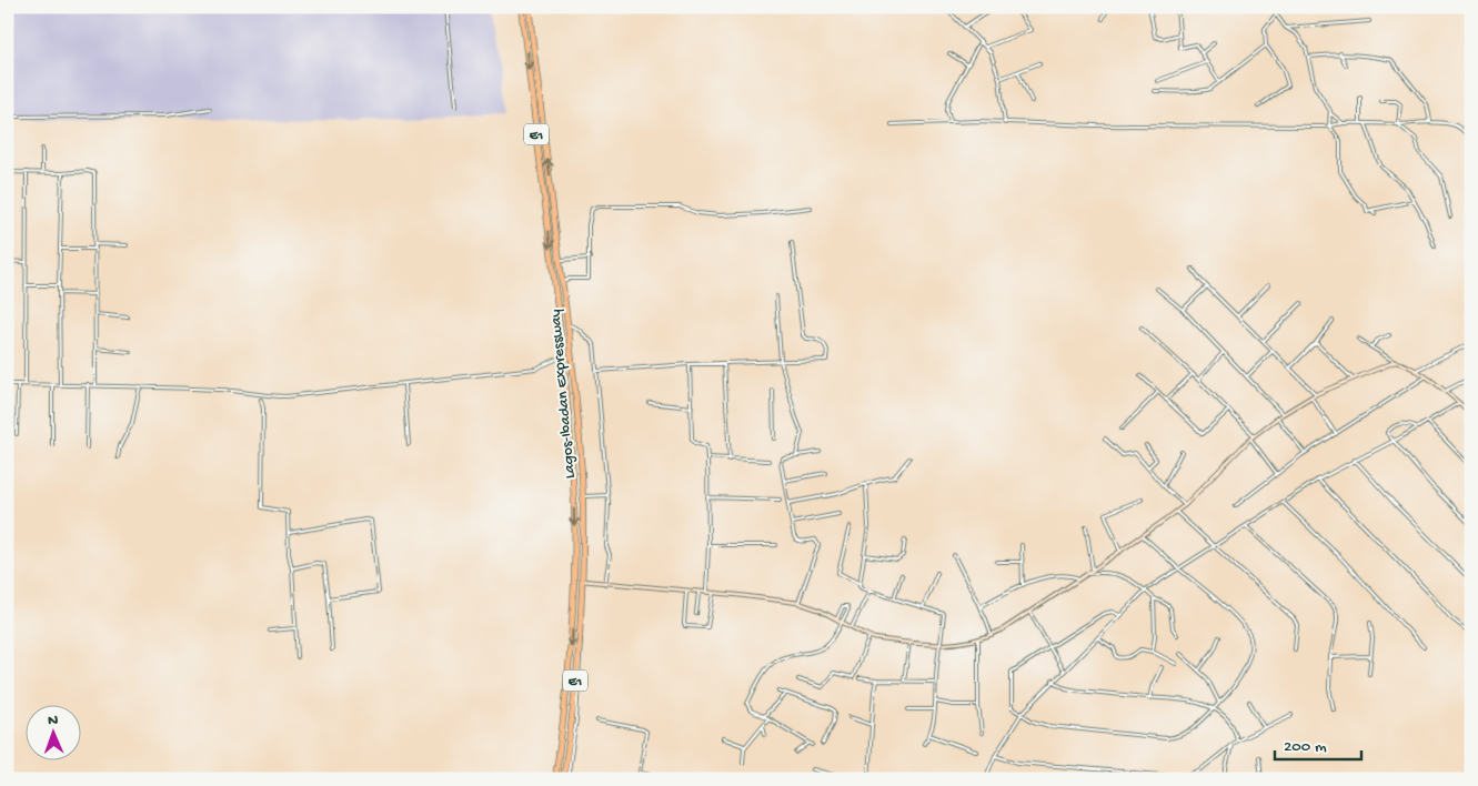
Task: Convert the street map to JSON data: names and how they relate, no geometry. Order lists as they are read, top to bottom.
{
  "streets": {
    "highway": ["E1", "Lagos-Ibadan Expressway"]
  },
  "scale_bar": "200 m",
  "north": "top"
}
